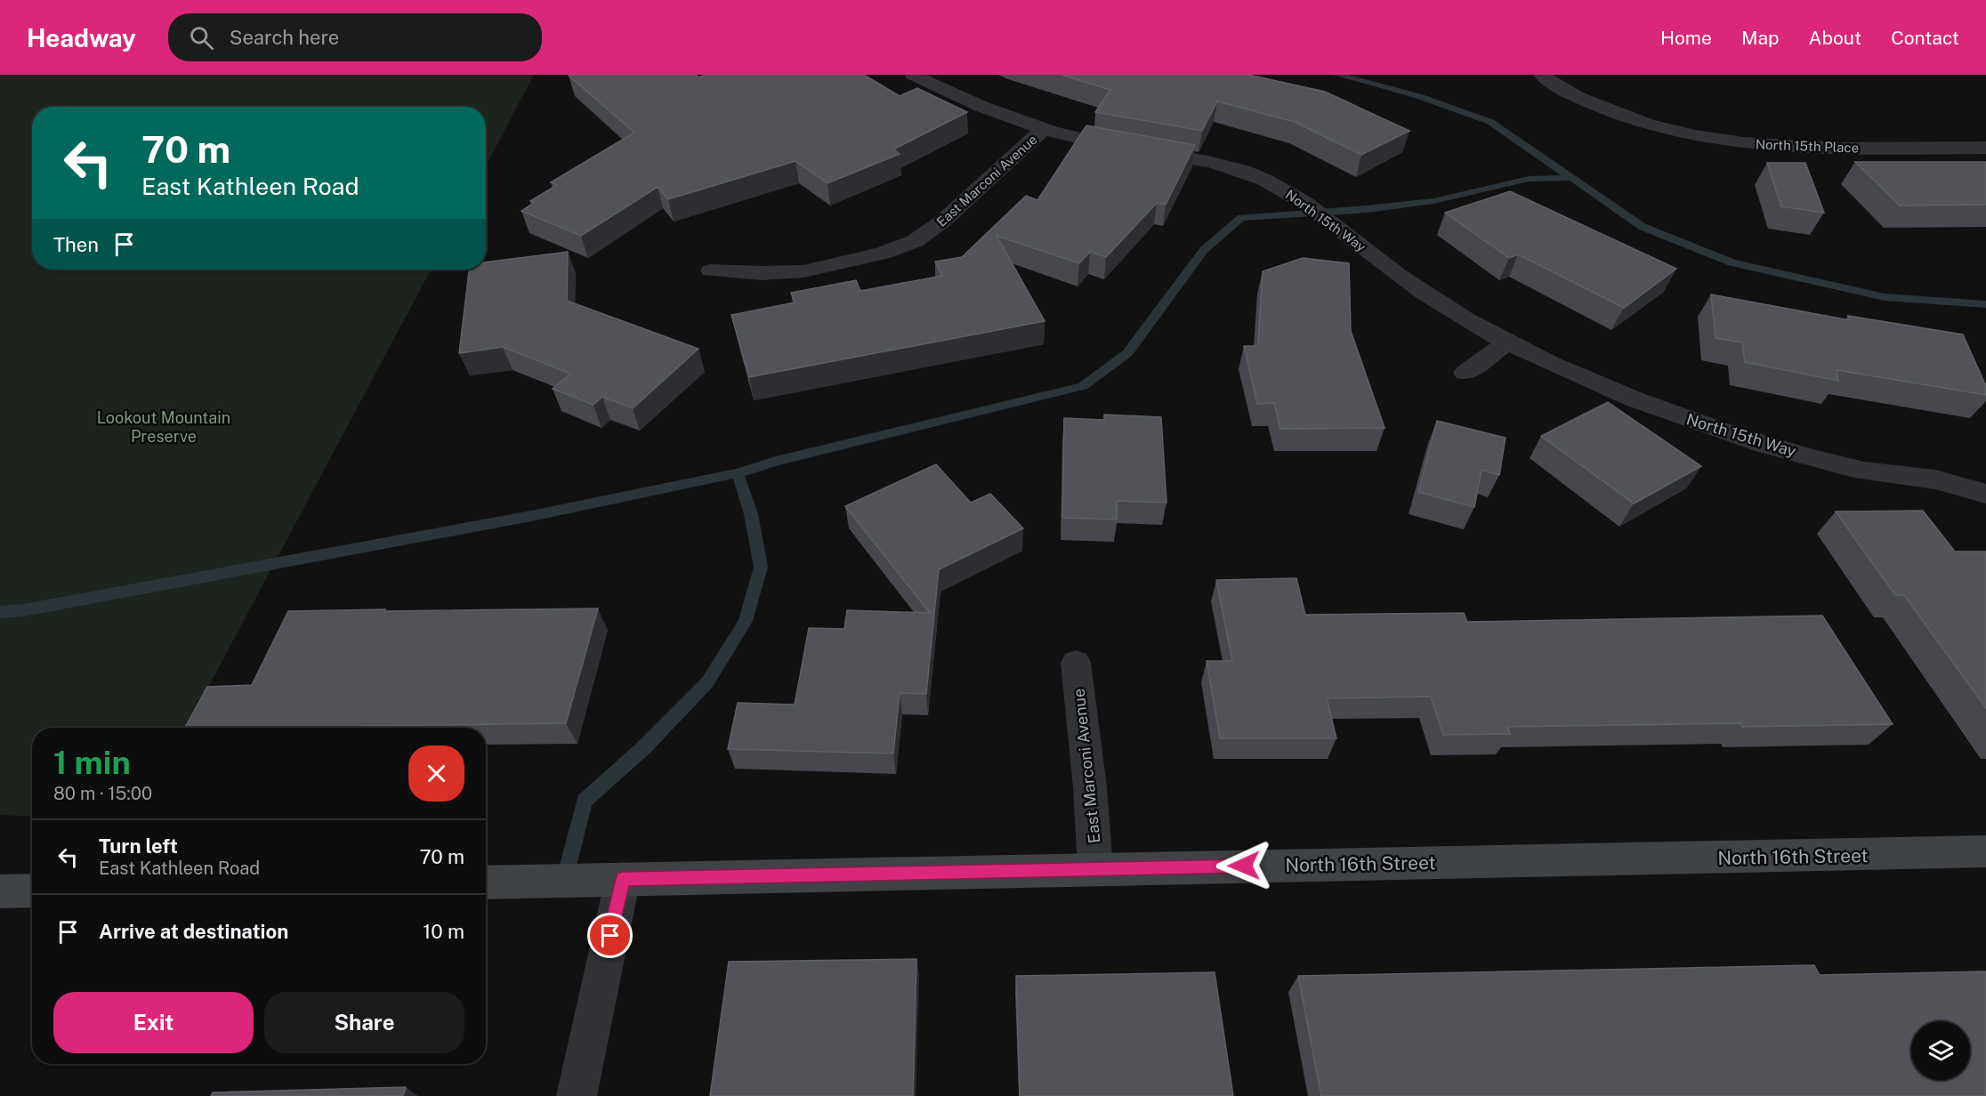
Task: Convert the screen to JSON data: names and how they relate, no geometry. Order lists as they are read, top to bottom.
{
  "streets": {
    "street": [
      "North 15th Place",
      "East Marconi Avenue",
      "North 15th Way",
      "North 16th Street"
    ]
  },
  "crossings": [
    ["East Marconi Avenue", "North 15th Way"],
    ["East Marconi Avenue", "North 16th Street"]
  ],
  "parks": ["Lookout Mountain Preserve"],
  "page": {
    "header": "Headway",
    "search": "Search here",
    "nav": [
      "Home",
      "Map",
      "About",
      "Contact"
    ],
    "turn": ["70 m", "East Kathleen Road"],
    "then": "Then",
    "heading": ["1 min", "80 m · 15:00"],
    "list": [
      {
        "name": "Turn left",
        "note": "East Kathleen Road",
        "value": "70 m"
      },
      {
        "name": "Arrive at destination",
        "value": "10 m"
      }
    ],
    "buttons": ["Exit", "Share"]
  }
}
